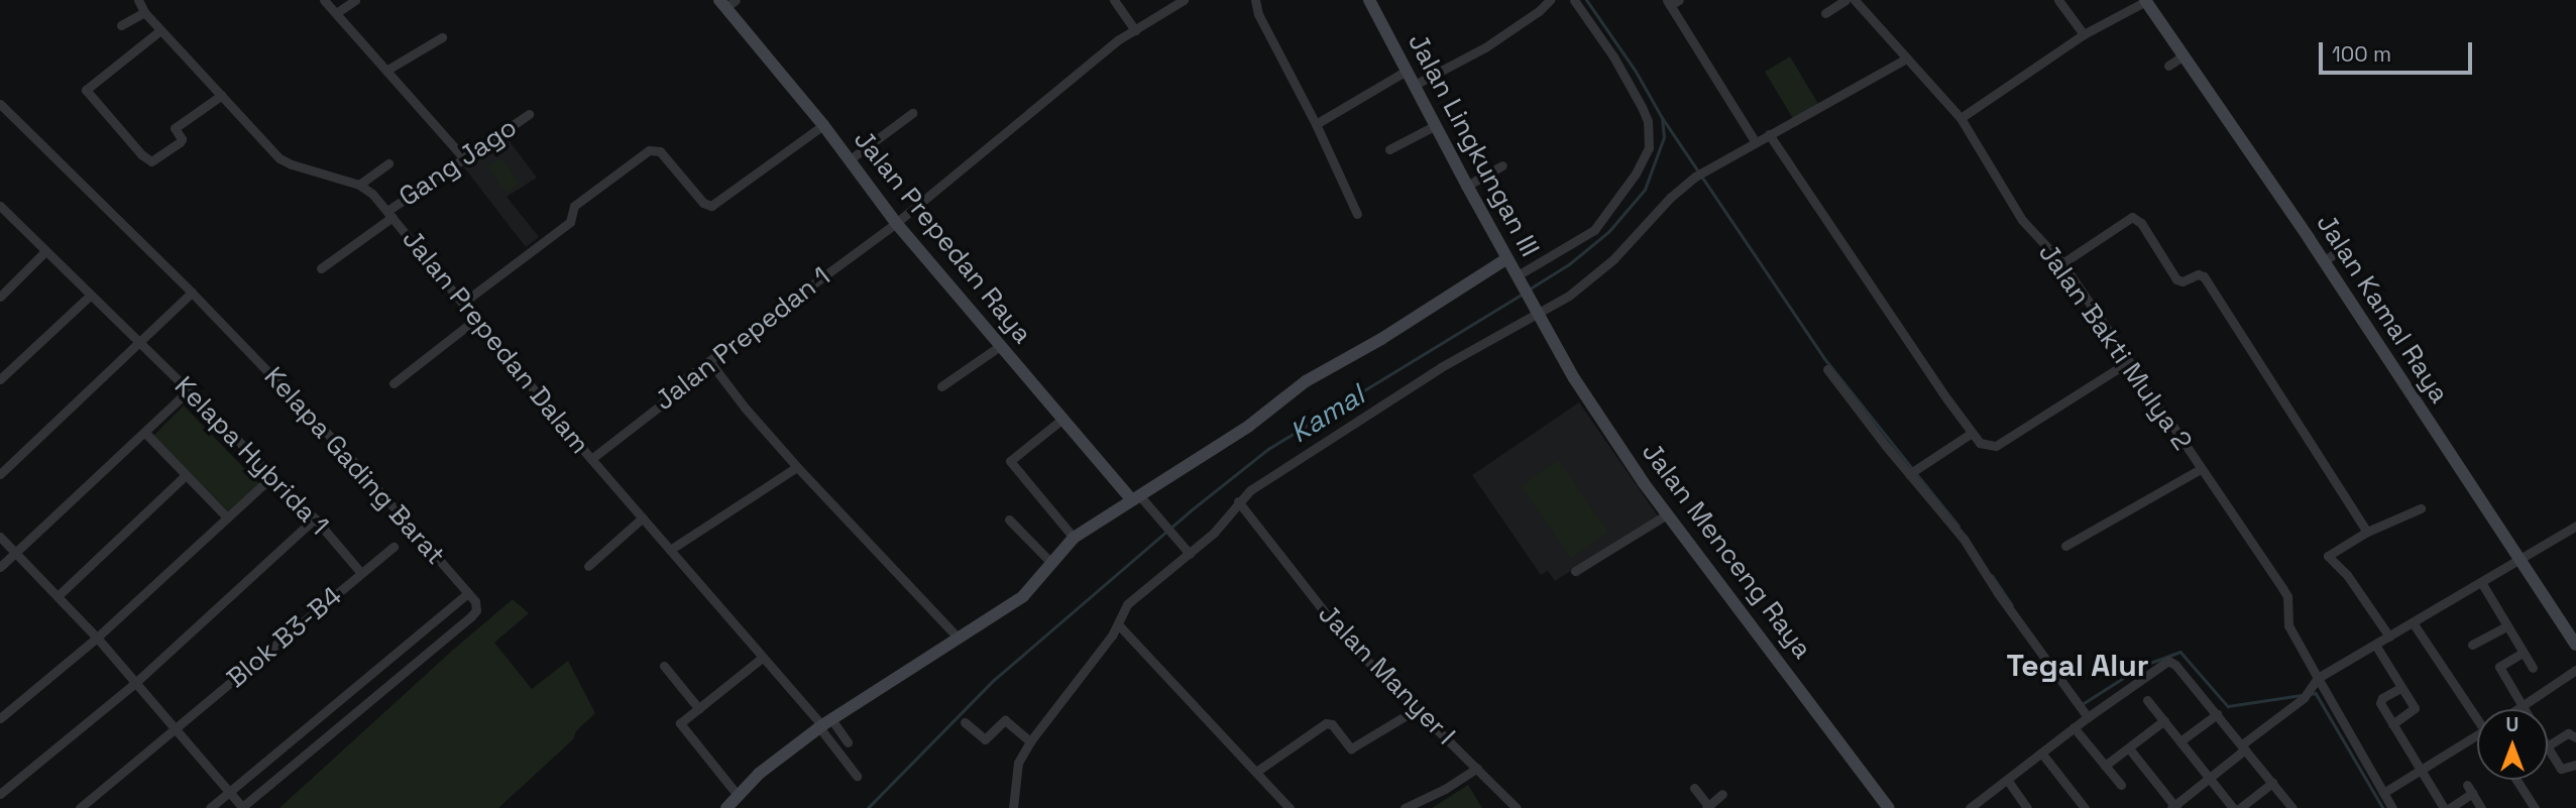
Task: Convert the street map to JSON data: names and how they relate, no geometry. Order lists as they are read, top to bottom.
{
  "streets": {
    "street": [
      "Jalan Lingkungan III",
      "Gang Jago",
      "Jalan Prepedan Raya",
      "Jalan Kamal Raya",
      "Jalan Prepedan 1",
      "Jalan Prepedan Dalam",
      "Jalan Bakti Mulya 2",
      "Kelapa Hybrida 1",
      "Kelapa Gading Barat",
      "Jalan Menceng Raya",
      "Blok B3-B4",
      "Jalan Manyer I"
    ]
  },
  "crossings": [
    ["Jalan Lingkungan III", "Jalan Menceng Raya"],
    ["Gang Jago", "Jalan Prepedan Dalam"],
    ["Jalan Prepedan Raya", "Jalan Prepedan 1"],
    ["Jalan Prepedan 1", "Jalan Prepedan Dalam"],
    ["Kelapa Hybrida 1", "Blok B3-B4"]
  ],
  "districts": ["Tegal Alur"],
  "water": ["Kamal"],
  "scale_bar": "100 m",
  "north": "top"
}
